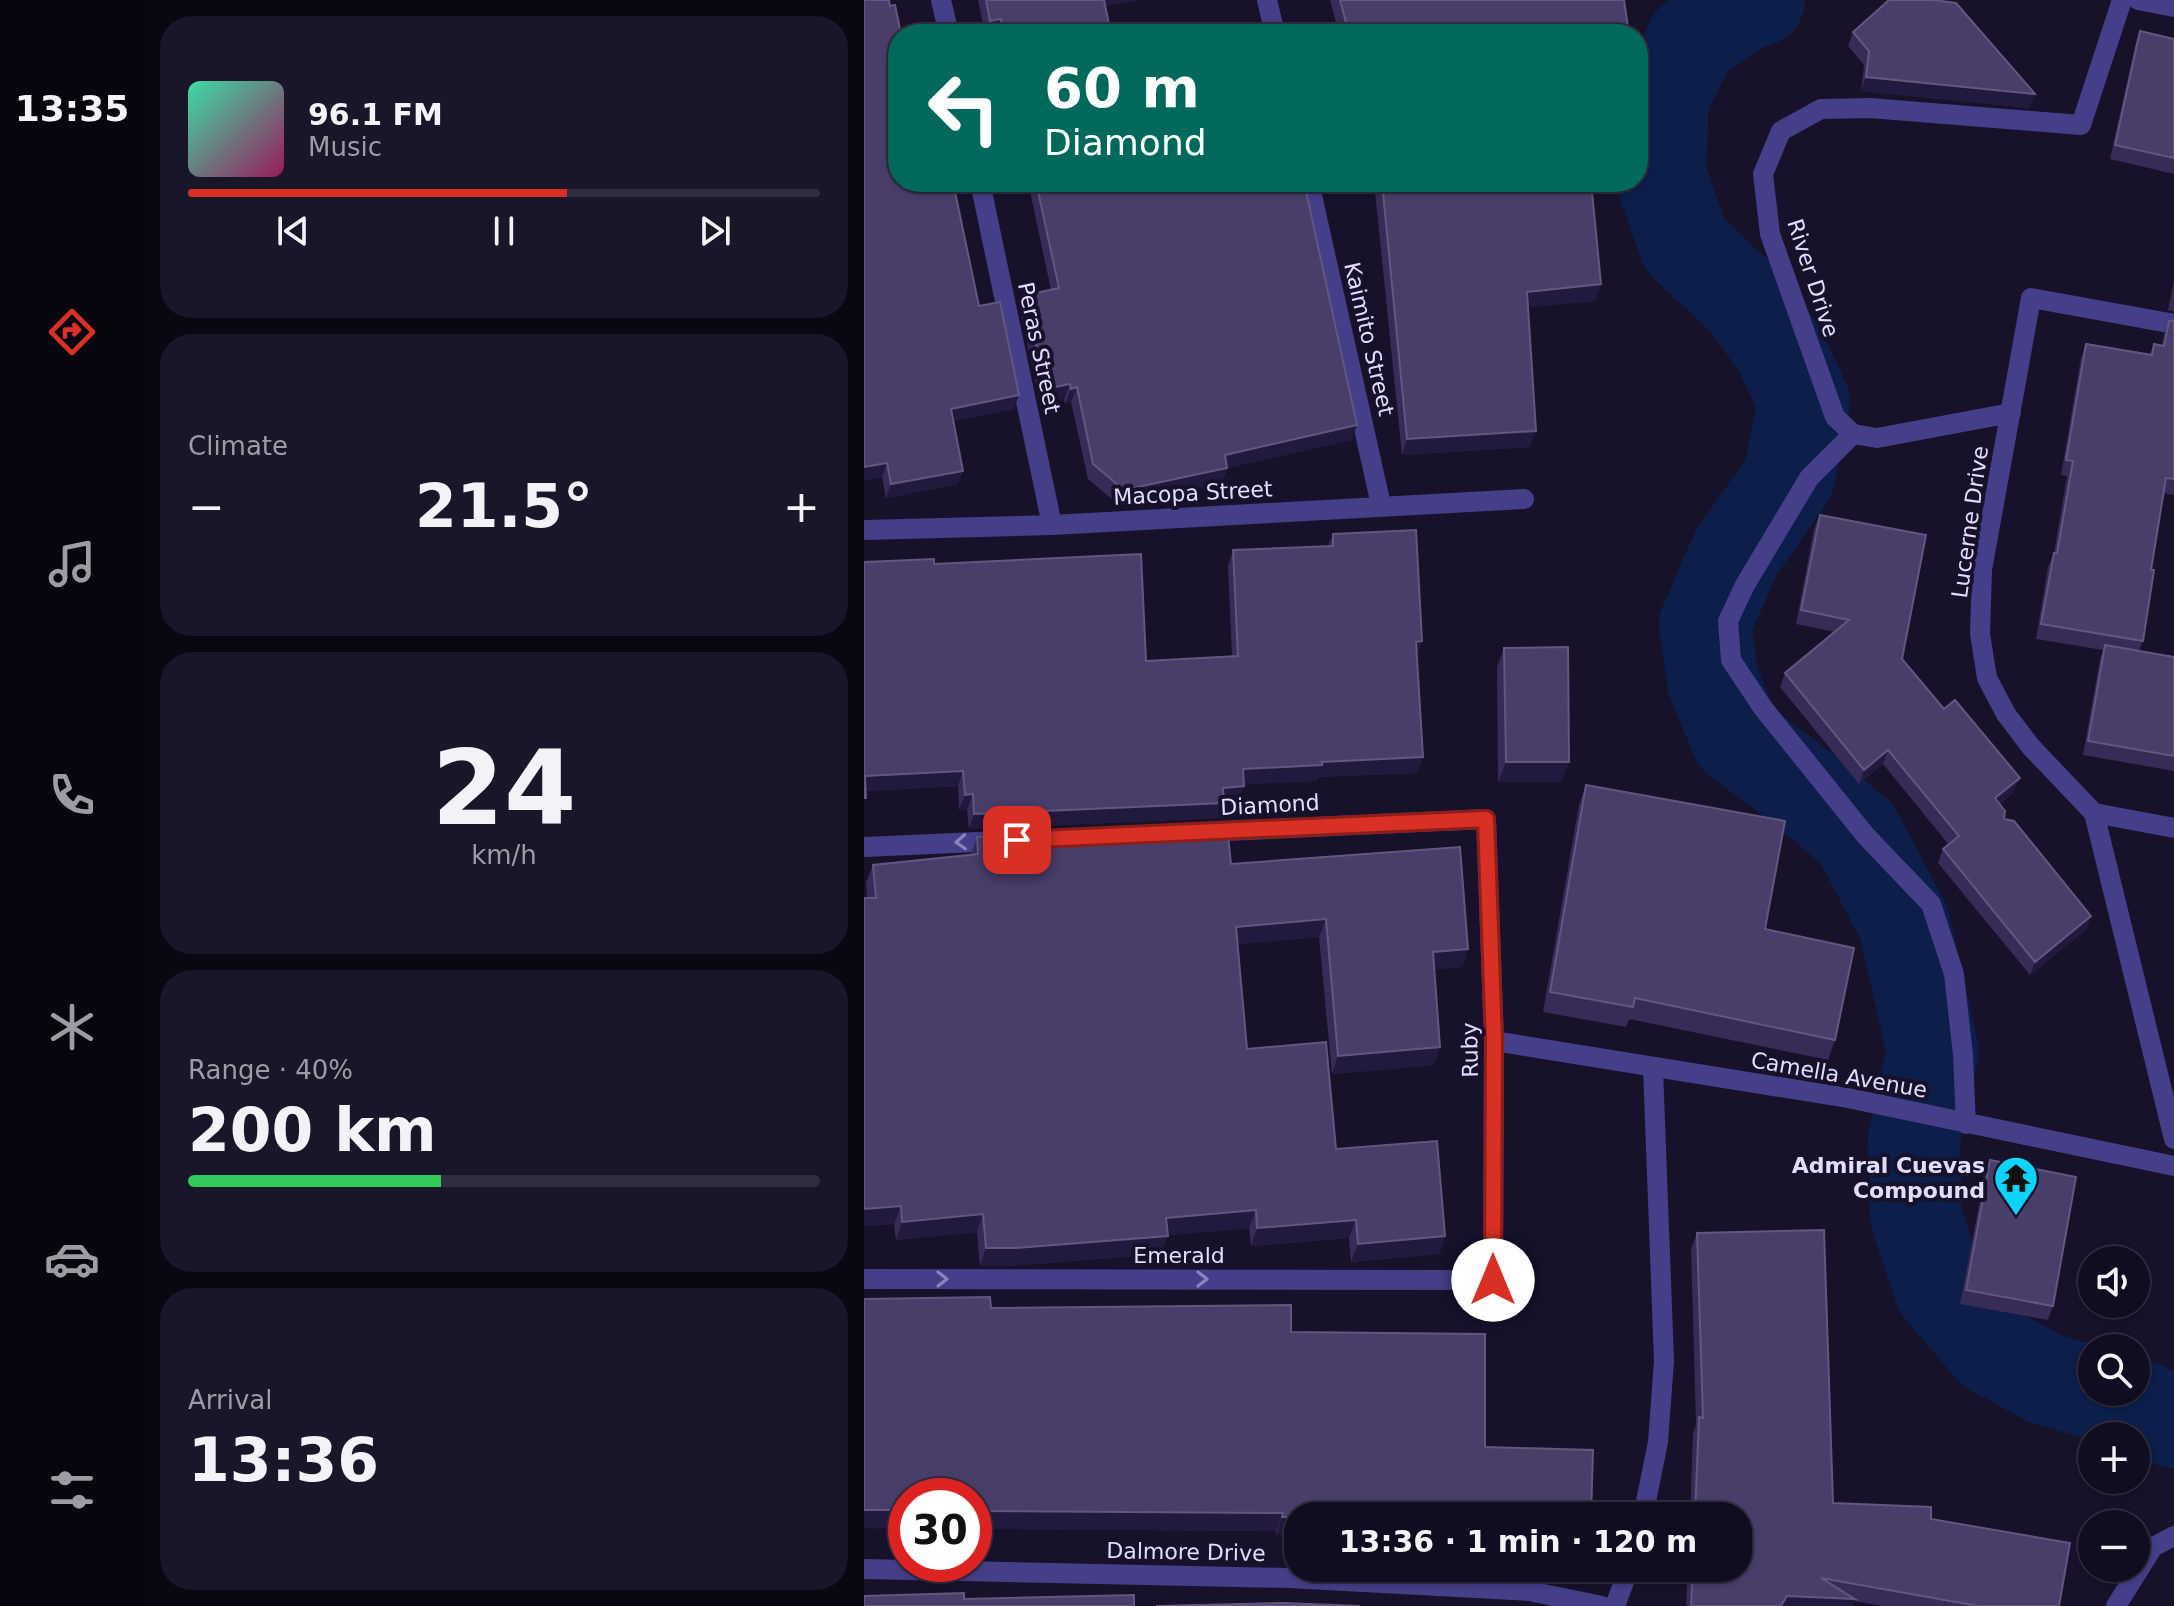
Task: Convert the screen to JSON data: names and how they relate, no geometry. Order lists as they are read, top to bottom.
{
  "streets": {
    "street": [
      "River Drive",
      "Kaimito Street",
      "Peras Street",
      "Macopa Street",
      "Lucerne Drive",
      "Diamond",
      "Ruby",
      "Camella Avenue",
      "Emerald",
      "Dalmore Drive"
    ]
  },
  "crossings": [
    ["Kaimito Street", "Macopa Street"],
    ["Peras Street", "Macopa Street"],
    ["Diamond", "Ruby"],
    ["Ruby", "Camella Avenue"],
    ["Ruby", "Emerald"]
  ],
  "one_way": ["Emerald"],
  "places": {
    "temple": ["Admiral Cuevas Compound"]
  },
  "page": {
    "tabs": "13:35",
    "turn": ["60 m", "Diamond"],
    "song": ["96.1 FM", "Music"],
    "tile": [
      "Climate",
      ["24", "km/h"],
      ["Range · 40%", "200 km"],
      ["Arrival", "13:36"]
    ],
    "heat": ["−", "21.5°", "+"],
    "map_buttons": ["+", "−"],
    "limit": "30",
    "trip": "13:36 · 1 min · 120 m"
  }
}
